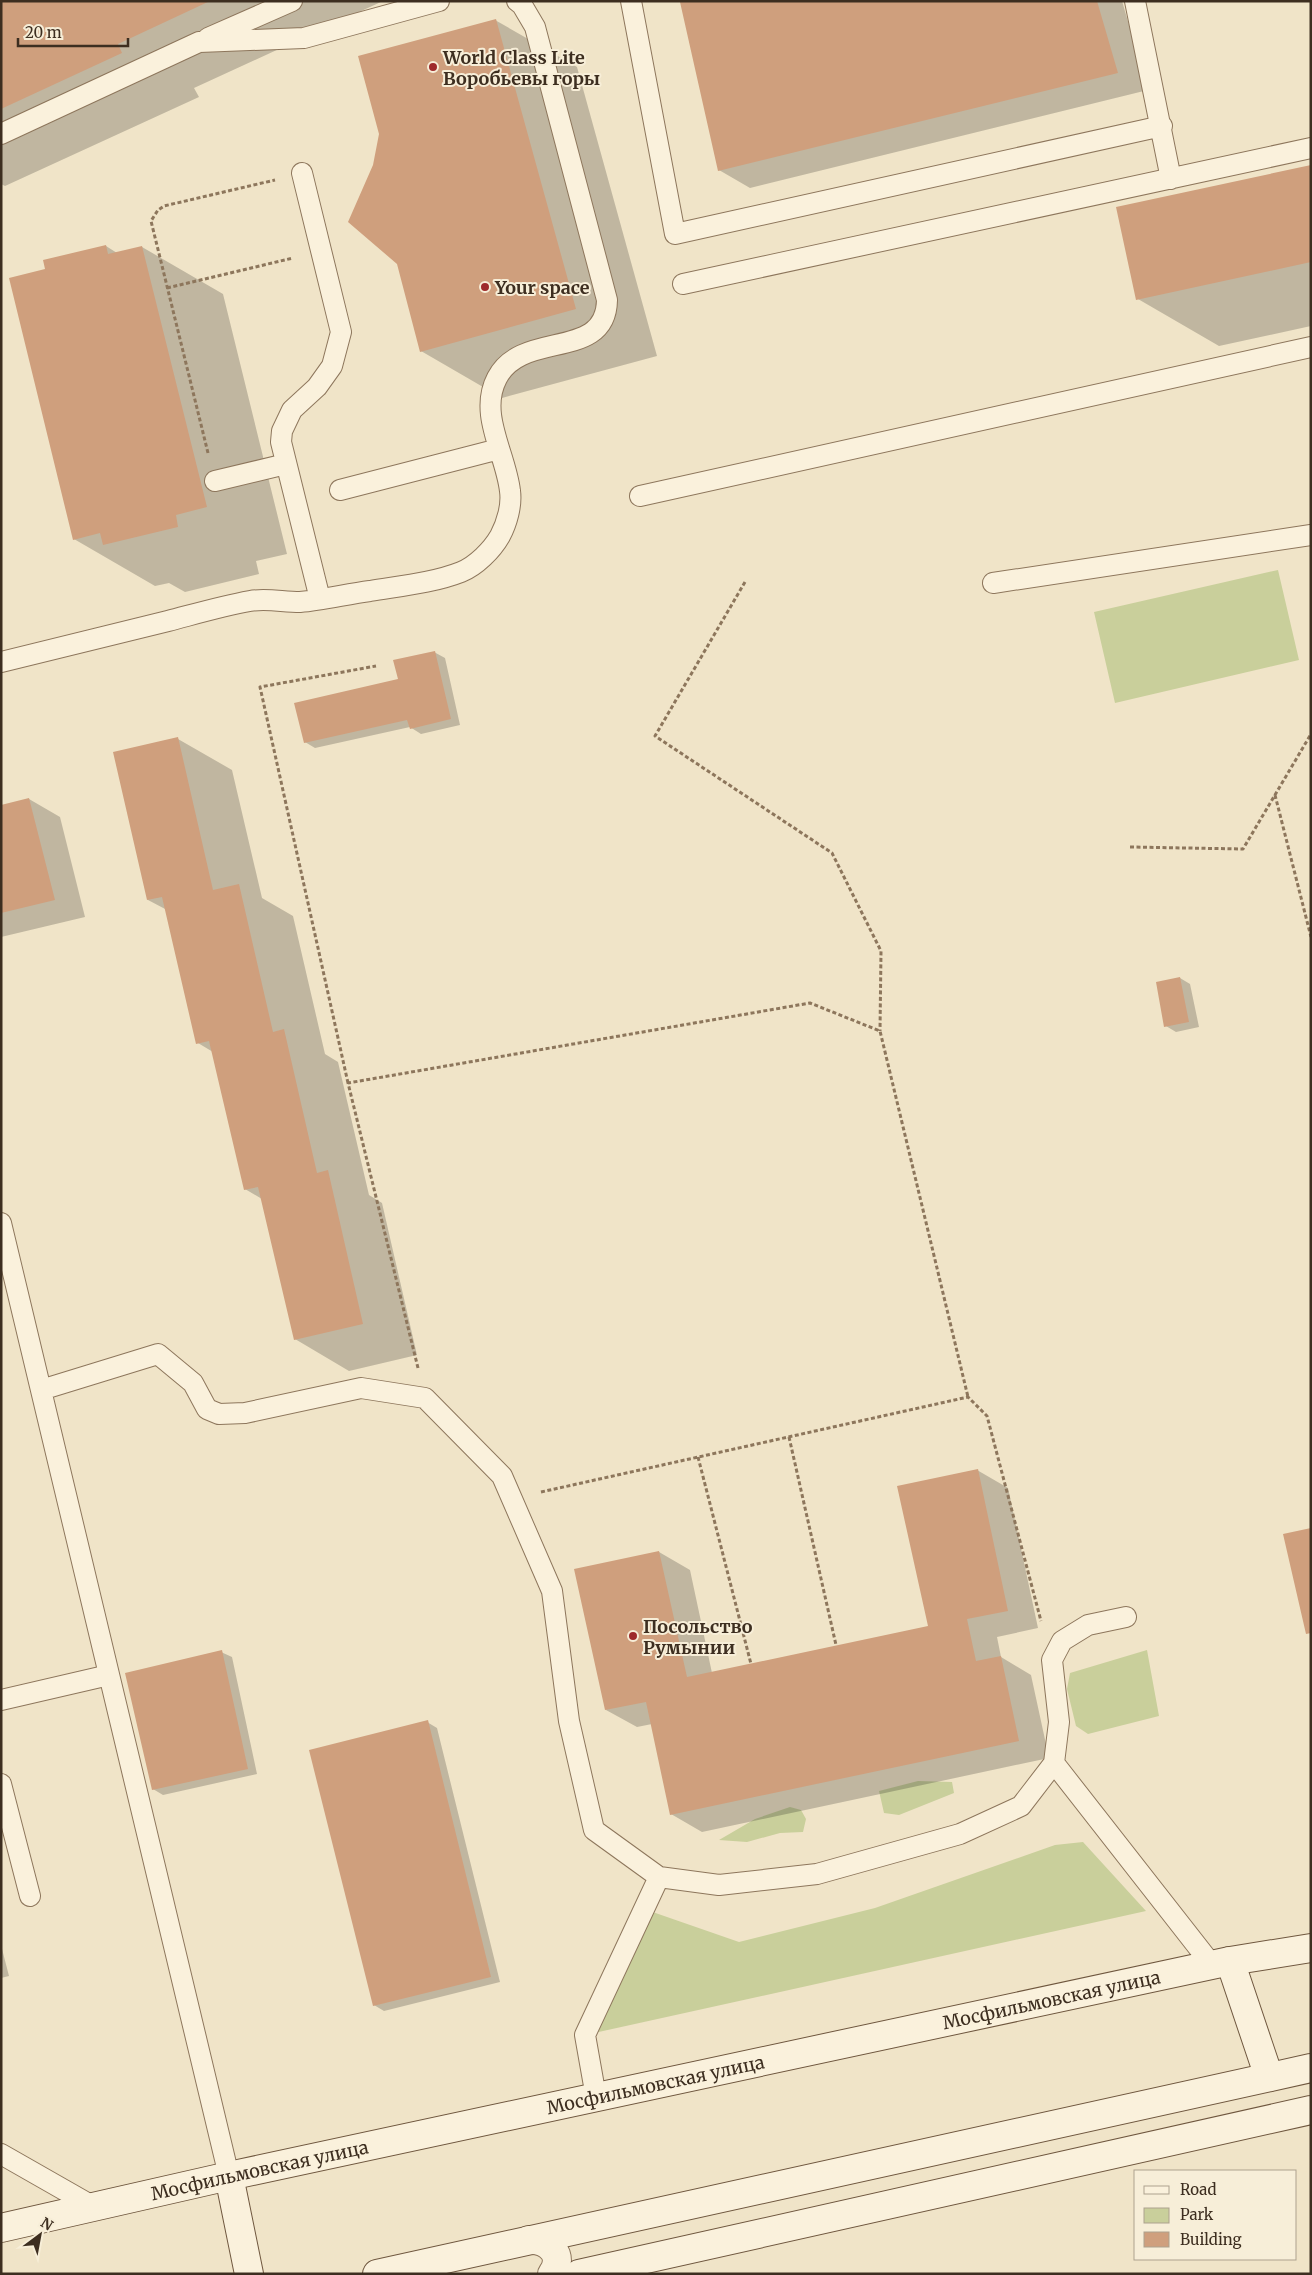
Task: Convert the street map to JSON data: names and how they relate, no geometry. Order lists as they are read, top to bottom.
{
  "streets": {
    "main road": ["Мосфильмовская улица"]
  },
  "places": ["World Class Lite Воробьевы горы", "Your space", "Посольство Румынии"],
  "legend": ["Road", "Park", "Building"],
  "scale_bar": "20 m",
  "north": "top right"
}
